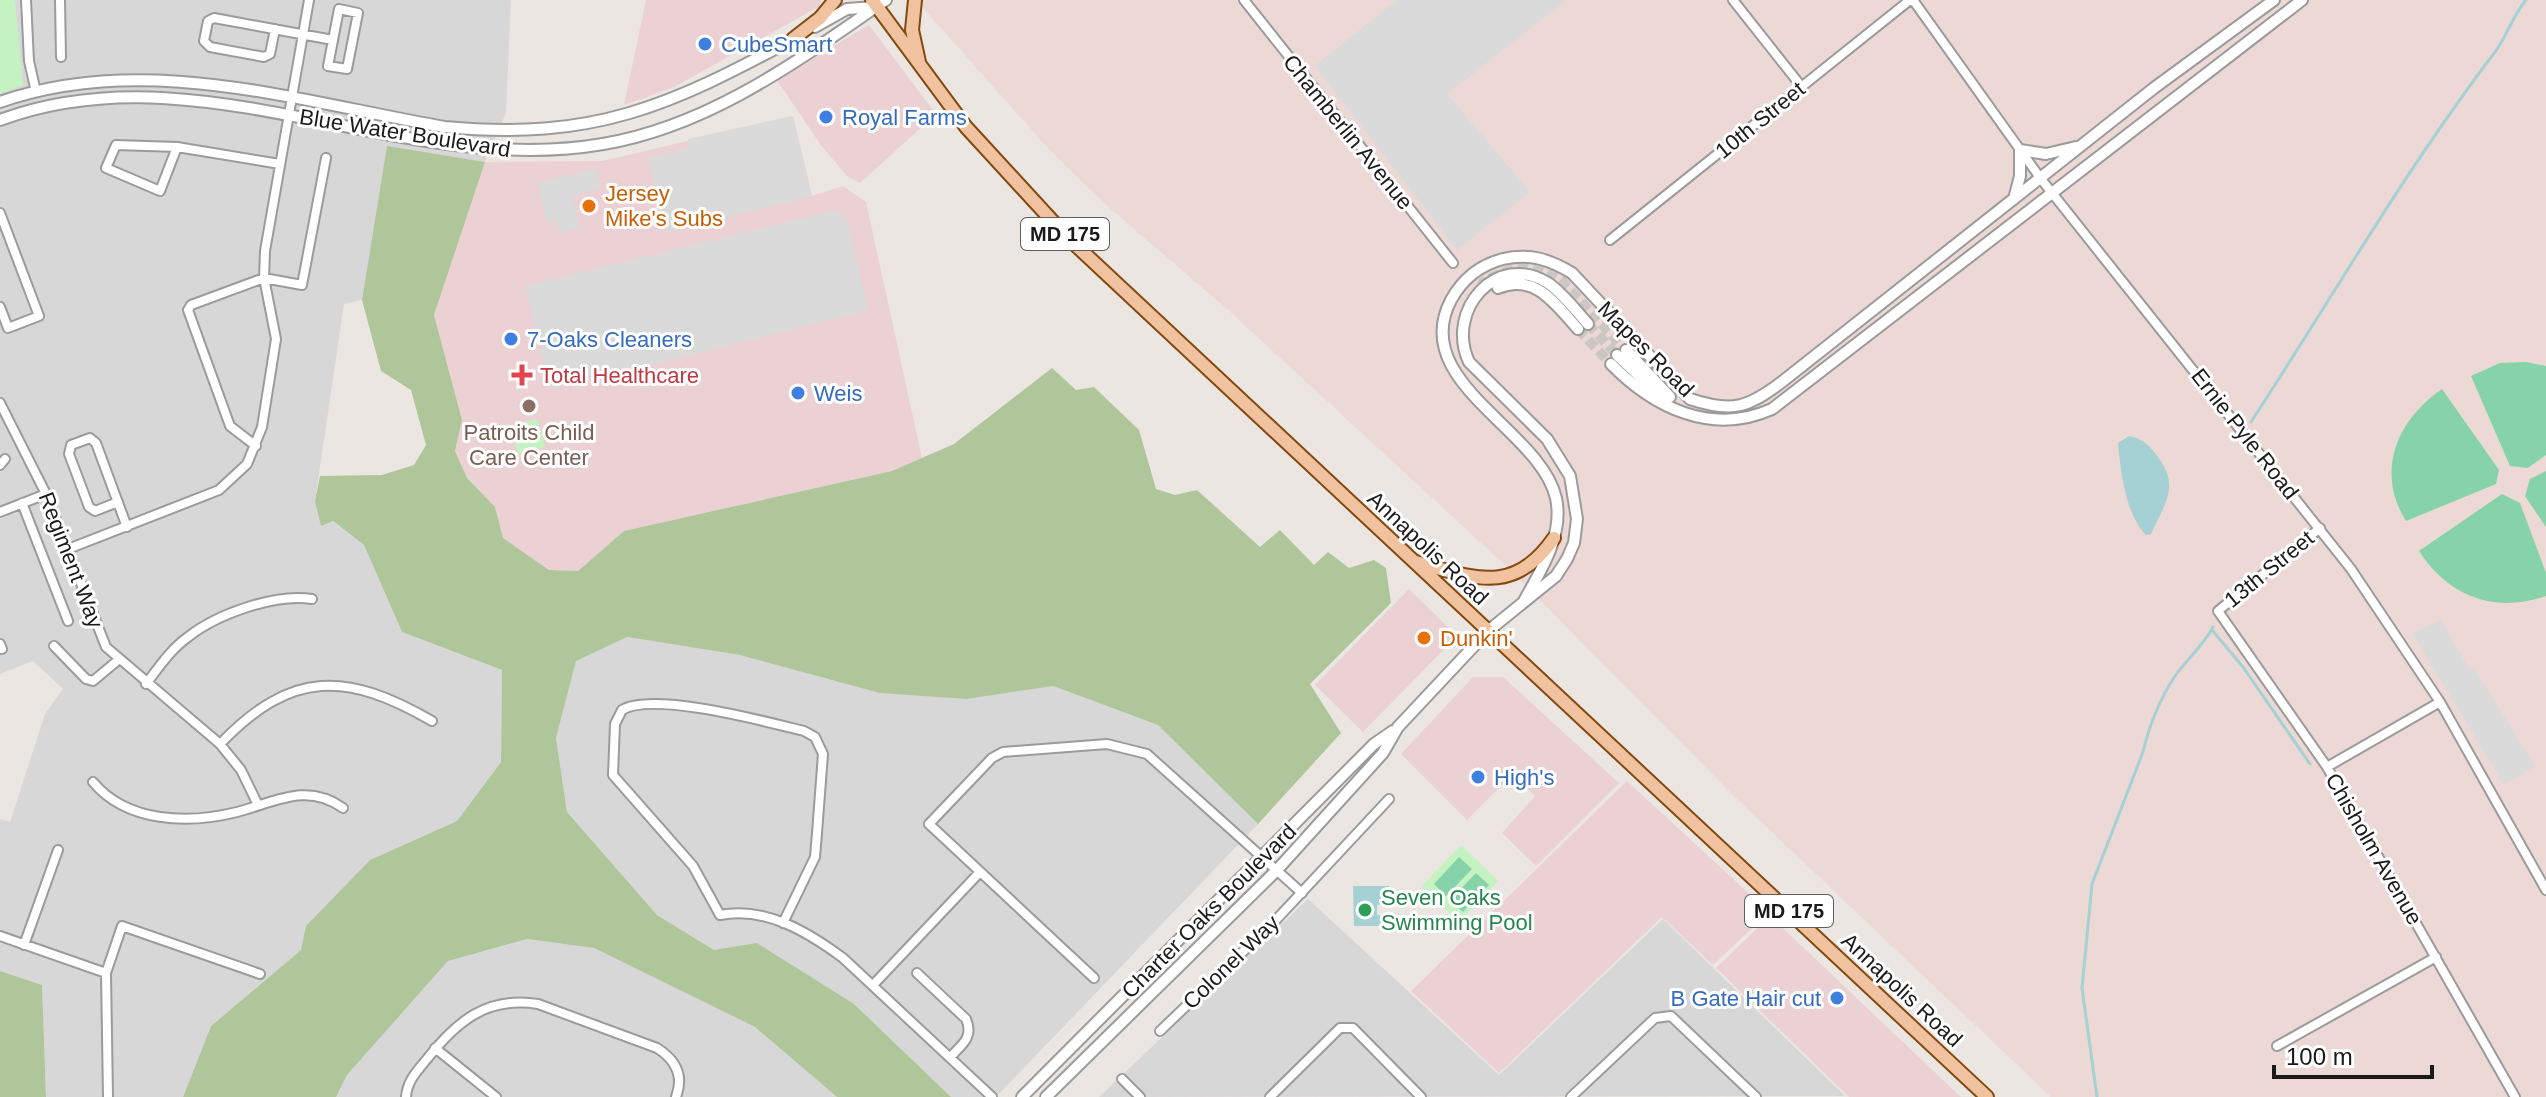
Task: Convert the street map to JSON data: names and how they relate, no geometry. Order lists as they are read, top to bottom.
{
  "streets": {
    "main road": ["MD 175", "Annapolis Road"],
    "street": [
      "10th Street",
      "Chamberlin Avenue",
      "Blue Water Boulevard",
      "Mapes Road",
      "Ernie Pyle Road",
      "Regiment Way",
      "13th Street",
      "Chisholm Avenue",
      "Charter Oaks Boulevard",
      "Colonel Way"
    ]
  },
  "crossings": [
    ["10th Street", "Ernie Pyle Road"],
    ["Blue Water Boulevard", "Annapolis Road"],
    ["Mapes Road", "Ernie Pyle Road"],
    ["Mapes Road", "Annapolis Road"],
    ["Mapes Road", "Charter Oaks Boulevard"],
    ["Ernie Pyle Road", "13th Street"],
    ["Annapolis Road", "Charter Oaks Boulevard"],
    ["13th Street", "Chisholm Avenue"]
  ],
  "places": {
    "other": [
      "CubeSmart",
      "Royal Farms",
      "Jersey Mike's Subs",
      "7-Oaks Cleaners",
      "Weis",
      "Patroits Child Care Center",
      "Dunkin'",
      "High's",
      "Seven Oaks Swimming Pool",
      "B Gate Hair cut"
    ],
    "health": ["Total Healthcare"]
  },
  "scale_bar": "100 m"
}
